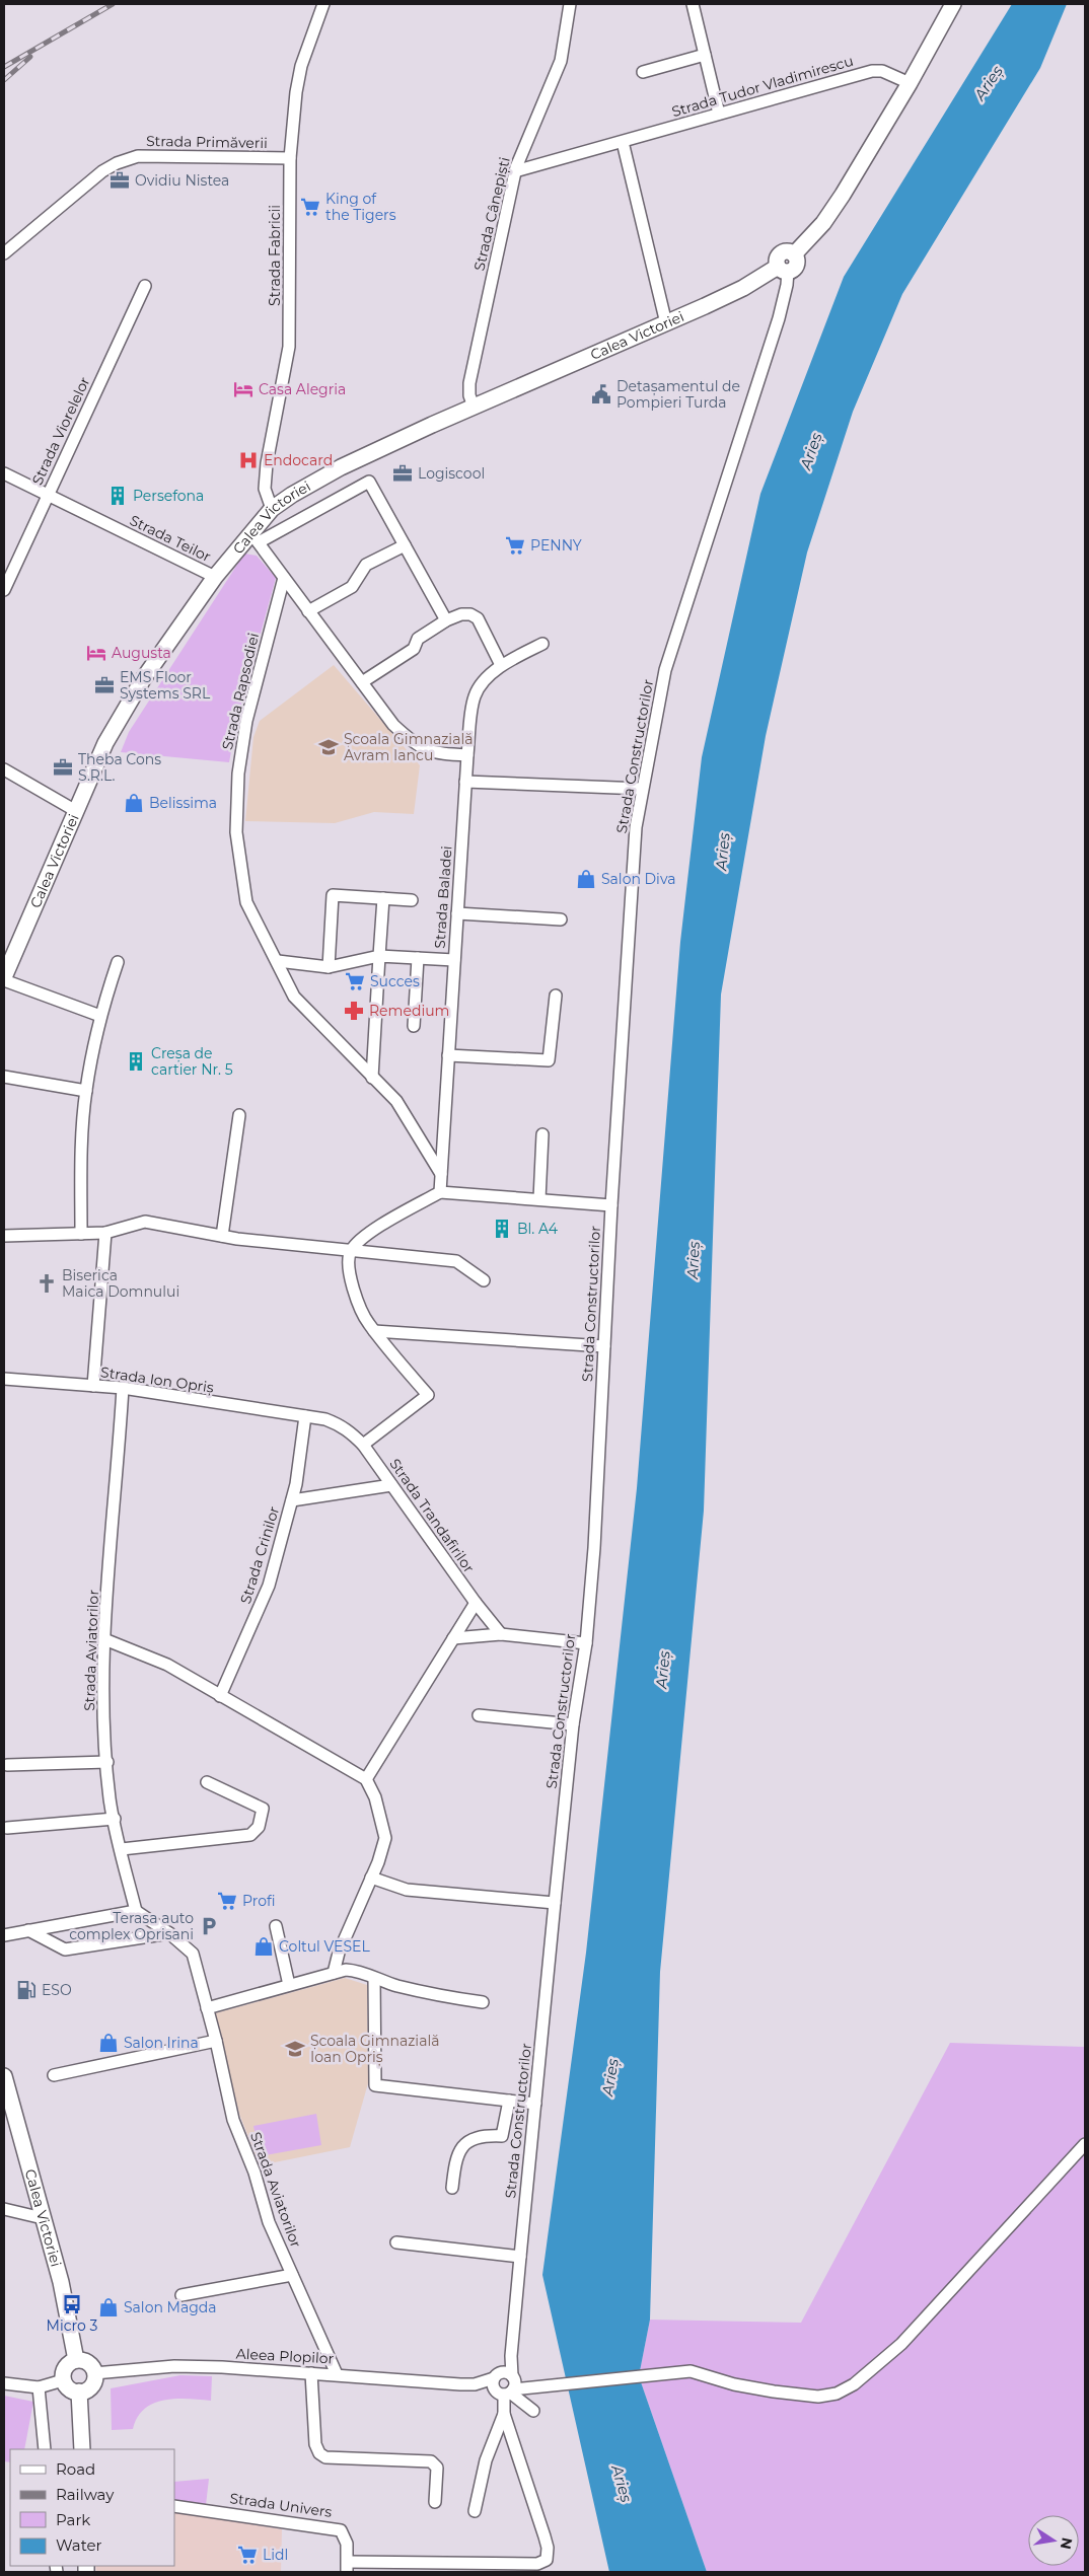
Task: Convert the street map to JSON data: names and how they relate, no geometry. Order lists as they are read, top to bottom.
{
  "streets": {
    "main road": ["Calea Victoriei"],
    "street": [
      "Strada Tudor Vladimirescu",
      "Strada Primăverii",
      "Strada Cânepiști",
      "Strada Fabricii",
      "Strada Viorelelor",
      "Strada Teilor",
      "Strada Rapsodiei",
      "Strada Constructorilor",
      "Strada Baladei",
      "Strada Ion Opriș",
      "Strada Trandafirilor",
      "Strada Crinilor",
      "Strada Aviatorilor",
      "Aleea Plopilor",
      "Strada Univers"
    ]
  },
  "crossings": [
    ["Strada Tudor Vladimirescu", "Strada Cânepiști"],
    ["Strada Primăverii", "Strada Fabricii"],
    ["Strada Cânepiști", "Calea Victoriei"],
    ["Strada Fabricii", "Calea Victoriei"],
    ["Calea Victoriei", "Strada Teilor"],
    ["Calea Victoriei", "Strada Constructorilor"],
    ["Calea Victoriei", "Aleea Plopilor"],
    ["Strada Viorelelor", "Strada Teilor"],
    ["Strada Rapsodiei", "Strada Baladei"],
    ["Strada Constructorilor", "Aleea Plopilor"],
    ["Strada Ion Opriș", "Strada Trandafirilor"],
    ["Strada Ion Opriș", "Strada Crinilor"],
    ["Strada Ion Opriș", "Strada Aviatorilor"],
    ["Strada Trandafirilor", "Strada Crinilor"],
    ["Strada Aviatorilor", "Aleea Plopilor"]
  ],
  "water": ["Arieș"],
  "places": {
    "office": [
      "Ovidiu Nistea",
      "Logiscool",
      "EMS Floor Systems SRL",
      "Theba Cons S.R.L."
    ],
    "supermarket": [
      "King of the Tigers",
      "PENNY",
      "Succes",
      "Profi",
      "Lidl"
    ],
    "hotel": ["Casa Alegria", "Augusta"],
    "public building": ["Detașamentul de Pompieri Turda"],
    "hospital": ["Endocard"],
    "building": ["Persefona", "Creșa de cartier Nr. 5", "Bl. A4"],
    "school or university": ["Școala Gimnazială Avram Iancu", "Școala Gimnazială Ioan Opriș"],
    "shop": [
      "Belissima",
      "Salon Diva",
      "Coltul VESEL",
      "Salon Irina",
      "Salon Magda"
    ],
    "pharmacy": ["Remedium"],
    "church": ["Biserica Maica Domnului"],
    "parking": ["Terasa auto complex Oprisani"],
    "fuel station": ["ESO"],
    "bus stop": ["Micro 3"]
  },
  "legend": [
    "Road",
    "Railway",
    "Park",
    "Water"
  ],
  "north": "right"
}
